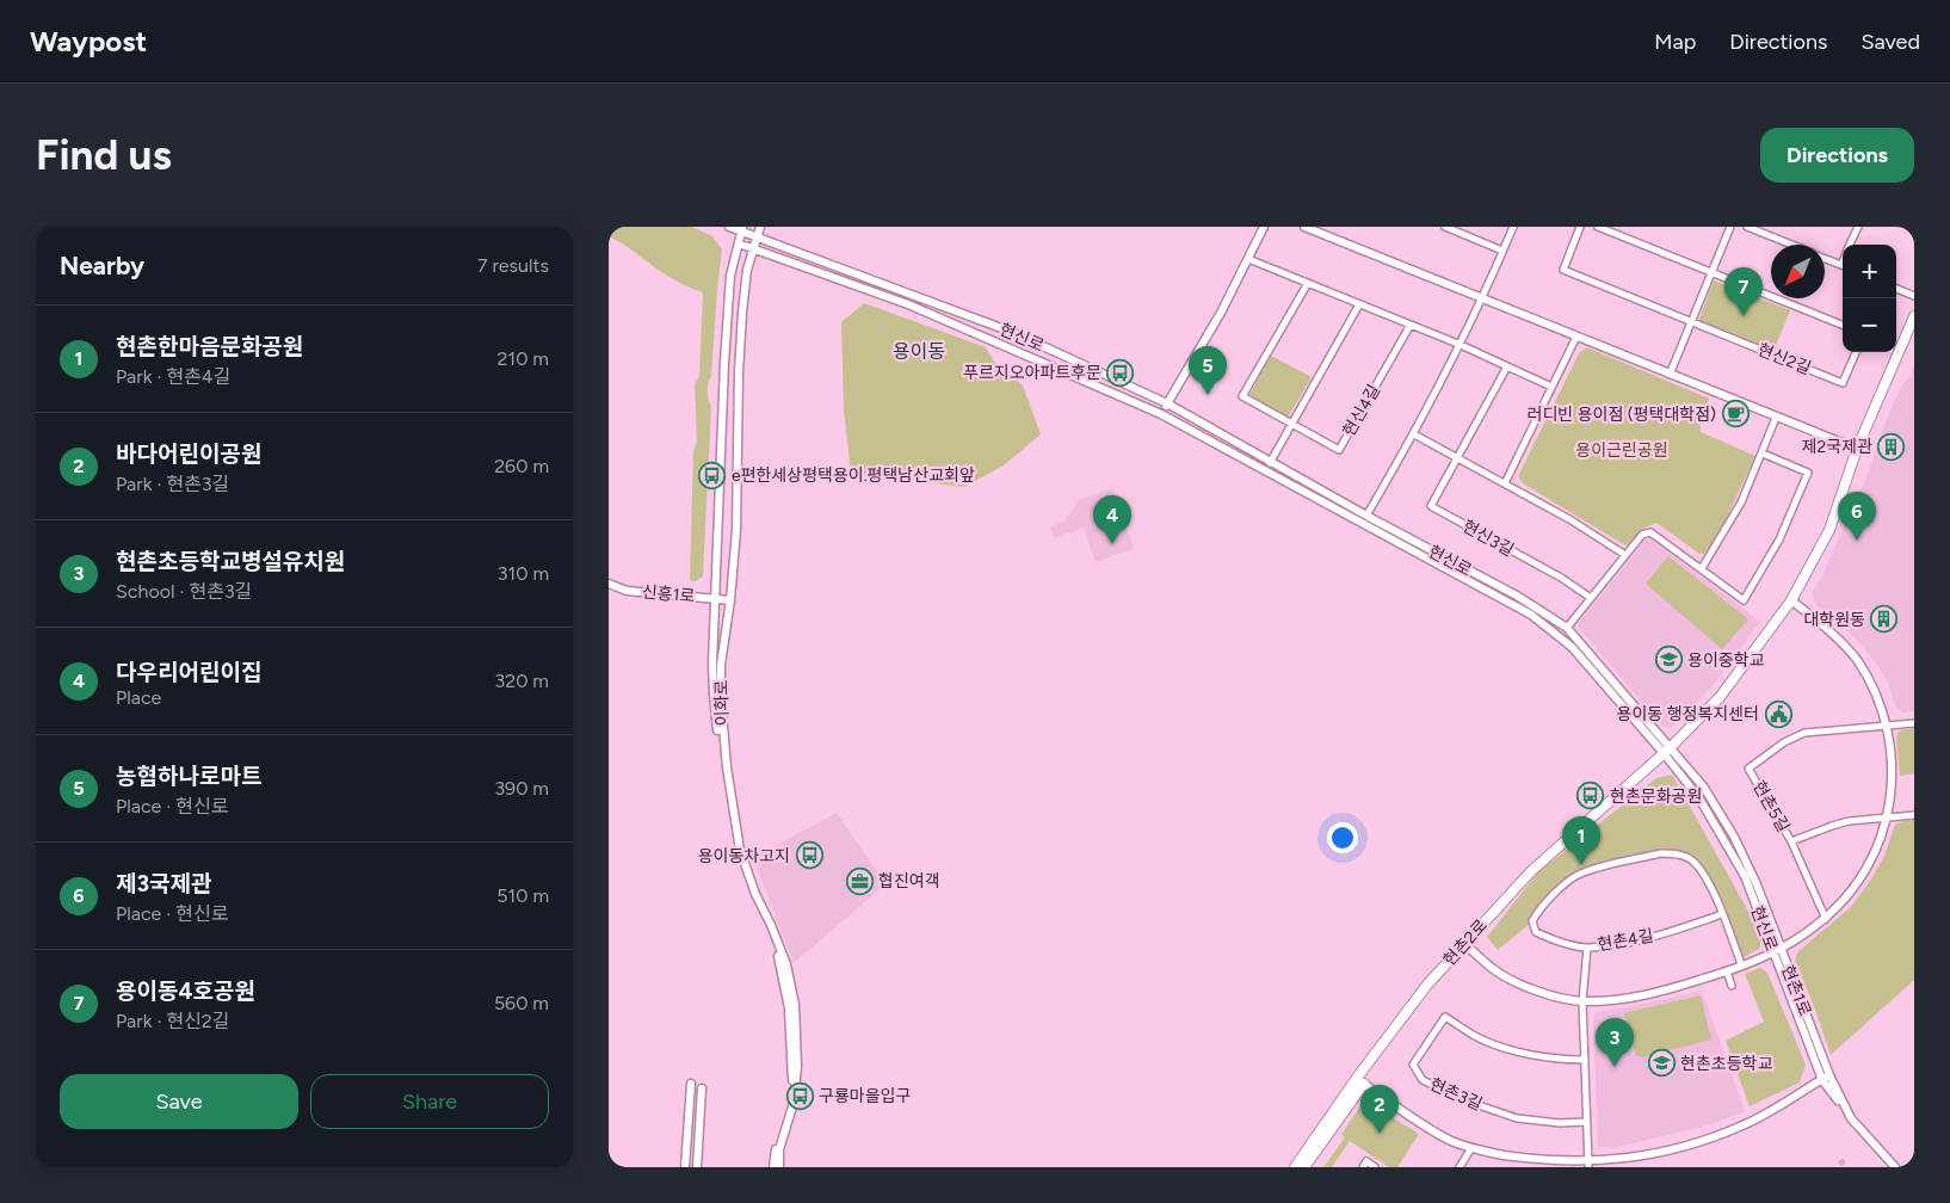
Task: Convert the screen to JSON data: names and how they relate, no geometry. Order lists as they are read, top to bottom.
{
  "streets": {
    "main road": ["현촌2로"],
    "street": [
      "현신로",
      "현신2길",
      "현신4길",
      "현신3길",
      "신흥1로",
      "이화로",
      "현촌5길",
      "현촌4길",
      "현촌1로",
      "현촌3길"
    ]
  },
  "crossings": [
    ["현신로", "이화로"],
    ["현신로", "현촌2로"],
    ["현신로", "현촌1로"],
    ["신흥1로", "이화로"],
    ["현촌2로", "현촌1로"]
  ],
  "districts": ["용이동"],
  "parks": ["용이근린공원"],
  "places": {
    "bus stop": [
      "푸르지오아파트후문",
      "e편한세상평택용이.평택남산교회앞",
      "현촌문화공원",
      "용이동차고지",
      "구룡마을입구"
    ],
    "cafe": ["러디빈 용이점 (평택대학점)"],
    "building": ["제2국제관", "대학원동"],
    "school or university": ["용이중학교", "현촌초등학교"],
    "public building": ["용이동 행정복지센터"],
    "office": ["협진여객"]
  },
  "north": "bottom left",
  "page": {
    "header": "Waypost",
    "nav": ["Map", "Directions", "Saved"],
    "buttons": [
      "Directions",
      ["Save", "Share"]
    ],
    "title": "Find us",
    "heading": ["Nearby", "7 results"],
    "map_buttons": ["+", "−"],
    "pins": [
      "7",
      "5",
      "6",
      "4",
      "1",
      "3",
      "2"
    ],
    "list": [
      {
        "mark": "1",
        "name": "현촌한마음문화공원",
        "note": "Park · 현촌4길",
        "value": "210 m"
      },
      {
        "mark": "2",
        "name": "바다어린이공원",
        "note": "Park · 현촌3길",
        "value": "260 m"
      },
      {
        "mark": "3",
        "name": "현촌초등학교병설유치원",
        "note": "School · 현촌3길",
        "value": "310 m"
      },
      {
        "mark": "4",
        "name": "다우리어린이집",
        "note": "Place",
        "value": "320 m"
      },
      {
        "mark": "5",
        "name": "농협하나로마트",
        "note": "Place · 현신로",
        "value": "390 m"
      },
      {
        "mark": "6",
        "name": "제3국제관",
        "note": "Place · 현신로",
        "value": "510 m"
      },
      {
        "mark": "7",
        "name": "용이동4호공원",
        "note": "Park · 현신2길",
        "value": "560 m"
      }
    ]
  }
}
